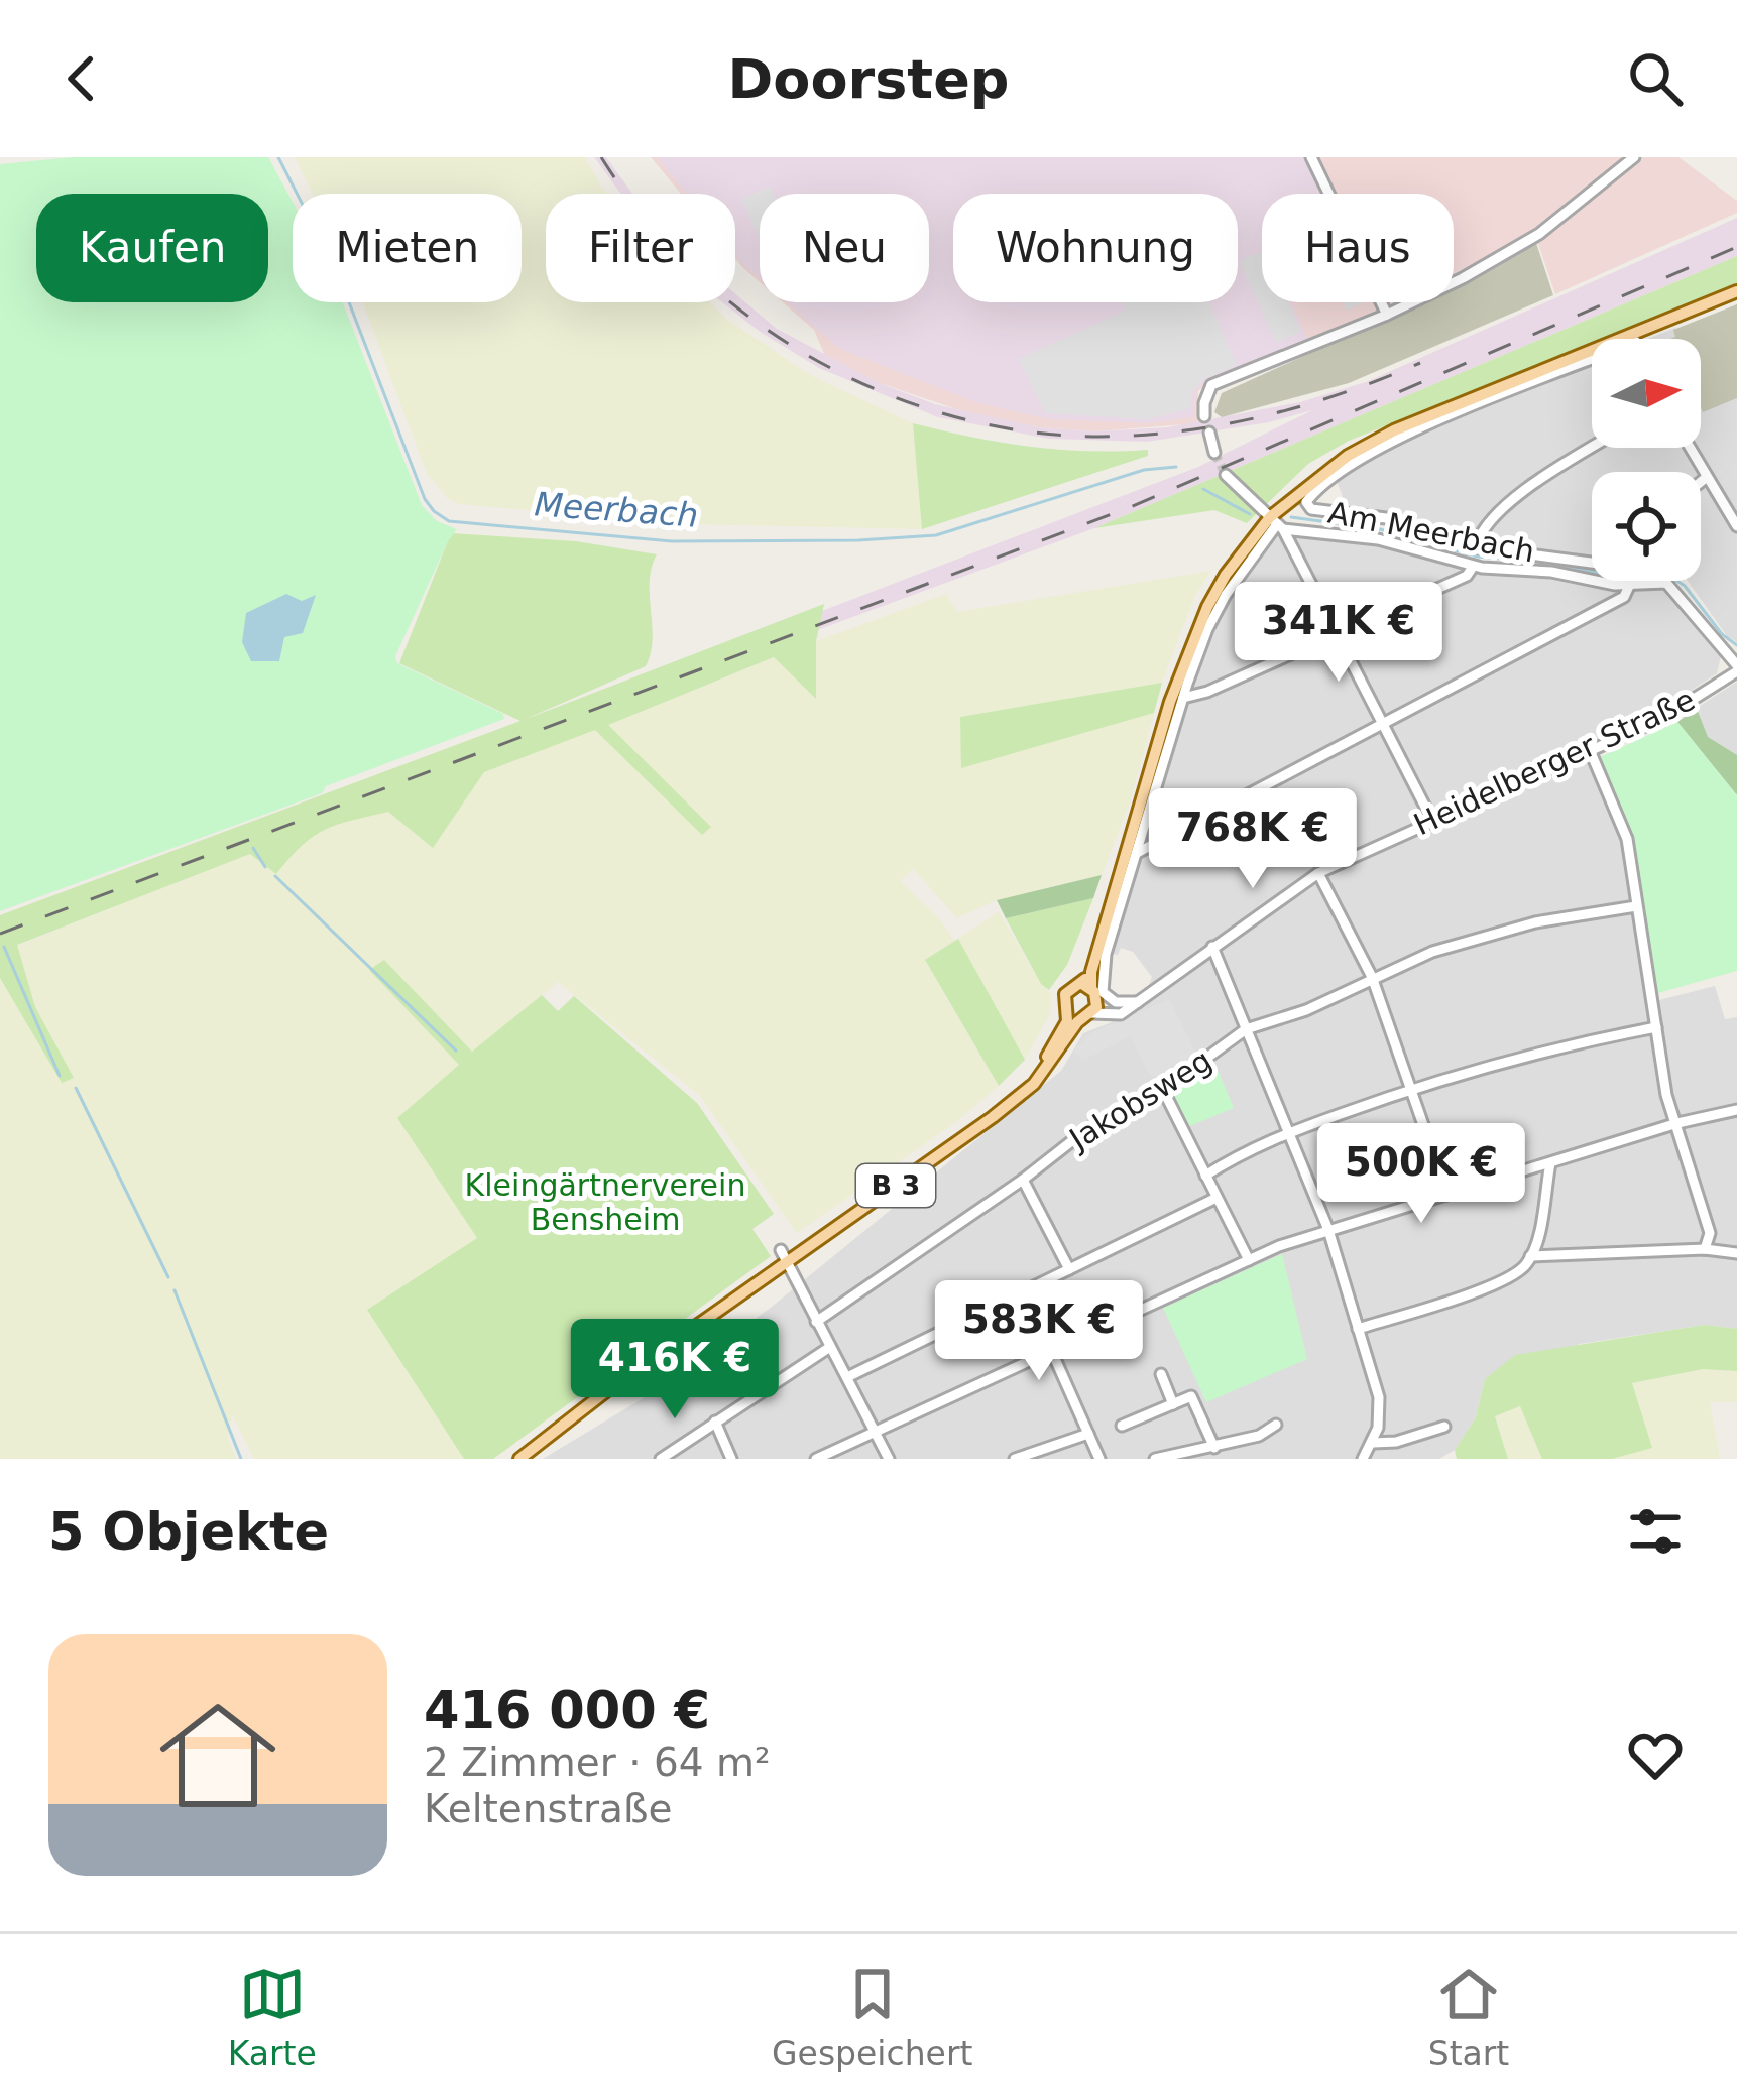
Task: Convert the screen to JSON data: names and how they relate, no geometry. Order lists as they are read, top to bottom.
{
  "streets": {
    "main road": ["B 3"],
    "street": ["Am Meerbach", "Heidelberger Straße", "Jakobsweg"]
  },
  "water": ["Meerbach"],
  "parks": ["Kleingärtnerverein Bensheim"],
  "north": "right",
  "page": {
    "header": "Doorstep",
    "chip": [
      "Kaufen",
      "Mieten",
      "Filter",
      "Neu",
      "Wohnung",
      "Haus"
    ],
    "price": [
      "341K €",
      "768K €",
      "500K €",
      "583K €",
      "416K €"
    ],
    "heading": "5 Objekte",
    "list": [
      {
        "name": "416 000 €",
        "note": "2 Zimmer · 64 m² · Keltenstraße"
      }
    ],
    "tabs": ["Karte", "Gespeichert", "Start"]
  }
}
